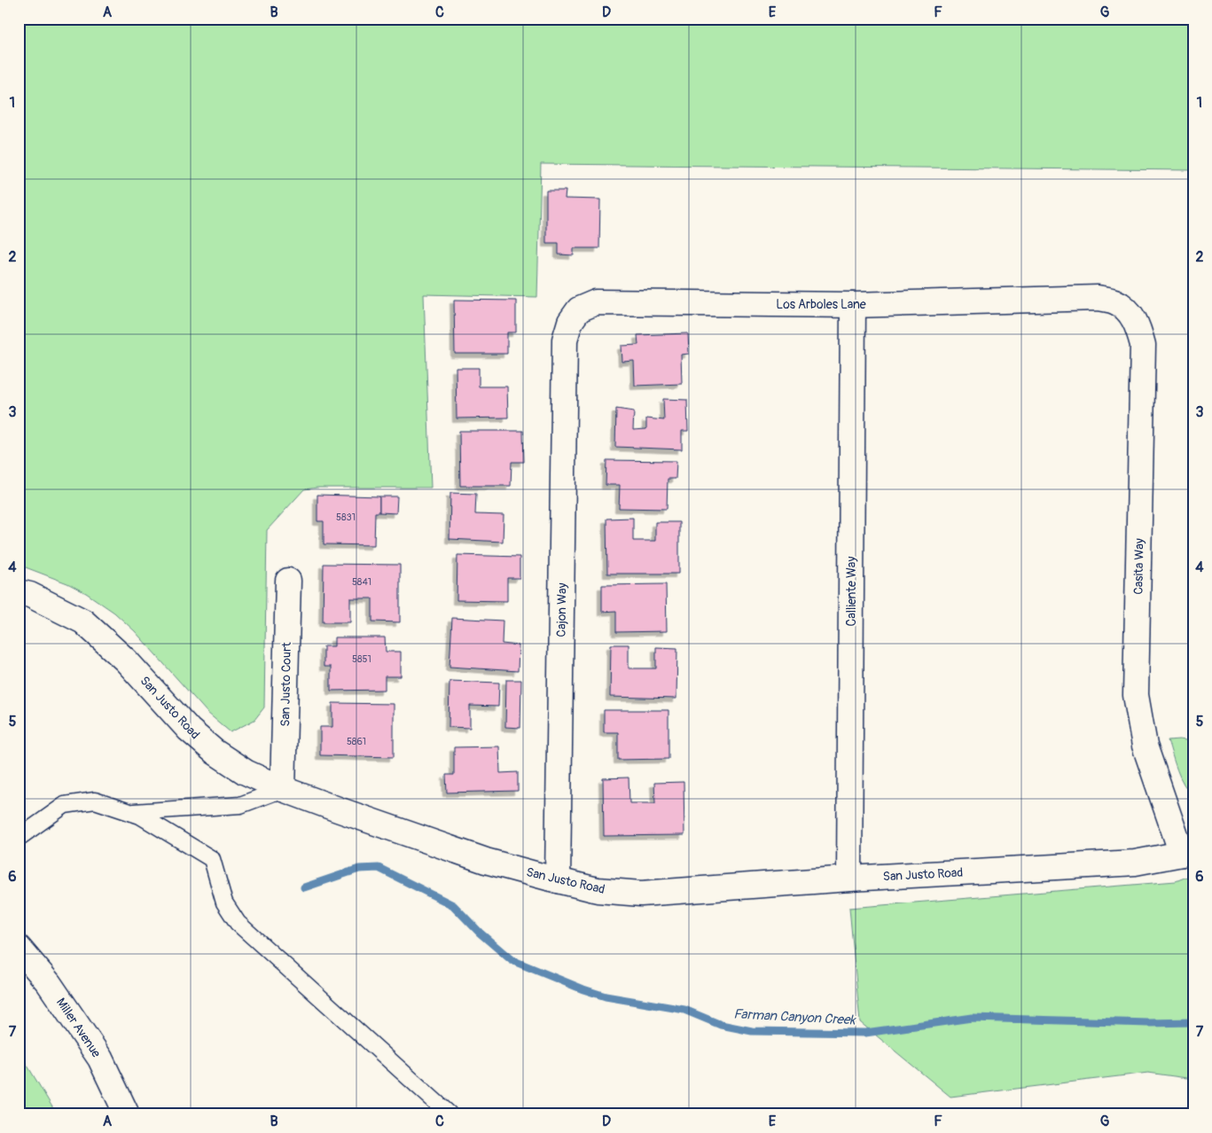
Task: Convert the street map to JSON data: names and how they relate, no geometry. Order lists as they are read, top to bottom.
{
  "streets": {
    "street": [
      "Los Arboles Lane",
      "Casita Way",
      "Calliente Way",
      "Cajon Way",
      "San Justo Court",
      "San Justo Road",
      "Miller Avenue"
    ]
  },
  "crossings": [
    ["Los Arboles Lane", "Casita Way"],
    ["Los Arboles Lane", "Calliente Way"],
    ["Los Arboles Lane", "Cajon Way"],
    ["Casita Way", "San Justo Road"],
    ["Calliente Way", "San Justo Road"],
    ["Cajon Way", "San Justo Road"],
    ["San Justo Court", "San Justo Road"]
  ],
  "water": ["Farman Canyon Creek"],
  "house_numbers": [
    "5831",
    "5841",
    "5851",
    "5861"
  ],
  "grid": {
    "columns": [
      "A",
      "B",
      "C",
      "D",
      "E",
      "F",
      "G"
    ],
    "rows": [
      "1",
      "2",
      "3",
      "4",
      "5",
      "6",
      "7"
    ]
  }
}
